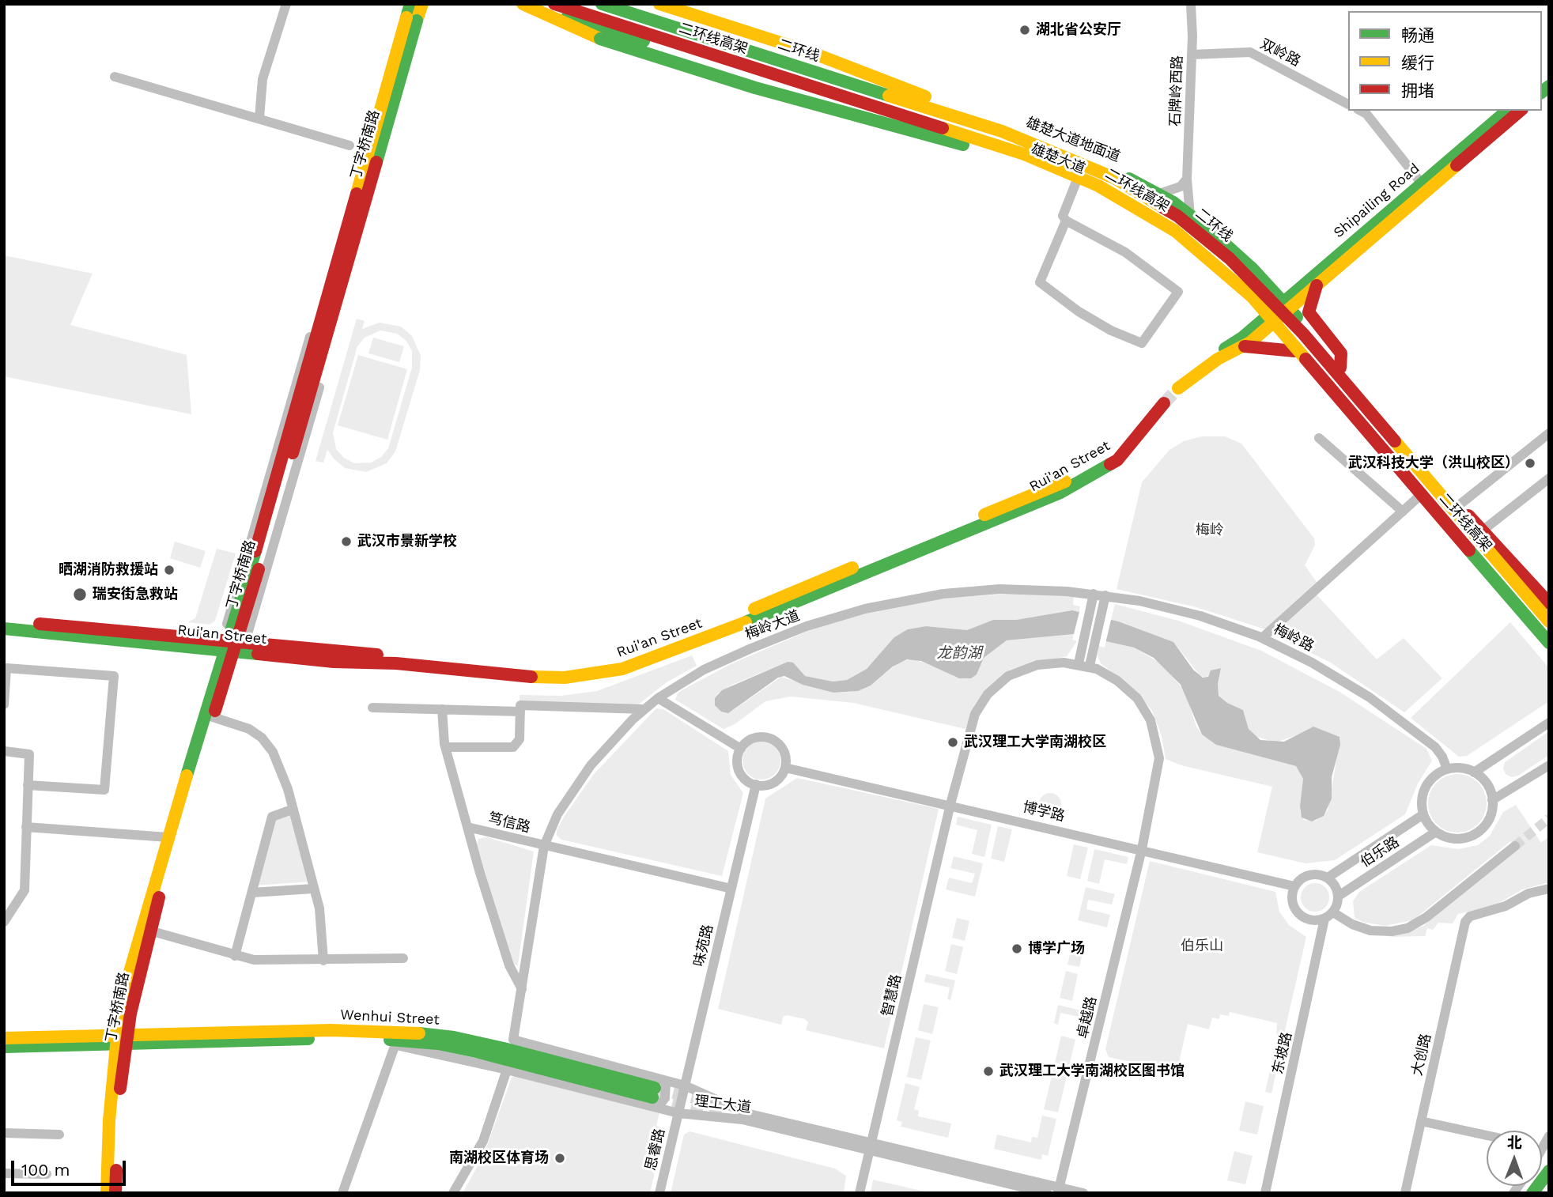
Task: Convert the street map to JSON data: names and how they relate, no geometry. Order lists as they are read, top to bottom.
{
  "streets": {
    "main road": [
      "二环线高架",
      "二环线",
      "雄楚大道地面道",
      "丁字桥南路",
      "雄楚大道",
      "Shipailing Road",
      "Rui'an Street",
      "Wenhui Street"
    ],
    "street": [
      "双岭路",
      "石牌岭西路",
      "梅岭大道",
      "梅岭路",
      "博学路",
      "笃信路",
      "伯乐路",
      "味苑路",
      "智慧路",
      "卓越路",
      "东坡路",
      "大创路",
      "理工大道",
      "思睿路"
    ]
  },
  "crossings": [
    ["二环线高架", "雄楚大道"],
    ["二环线高架", "Shipailing Road"],
    ["双岭路", "石牌岭西路"],
    ["石牌岭西路", "雄楚大道地面道"],
    ["雄楚大道地面道", "Shipailing Road"],
    ["丁字桥南路", "Rui'an Street"],
    ["丁字桥南路", "Wenhui Street"],
    ["雄楚大道", "Shipailing Road"],
    ["梅岭大道", "梅岭路"],
    ["梅岭大道", "笃信路"],
    ["梅岭大道", "理工大道"],
    ["梅岭路", "伯乐路"],
    ["博学路", "伯乐路"],
    ["博学路", "味苑路"],
    ["博学路", "智慧路"],
    ["博学路", "卓越路"],
    ["博学路", "东坡路"],
    ["笃信路", "味苑路"],
    ["伯乐路", "东坡路"],
    ["味苑路", "理工大道"],
    ["味苑路", "思睿路"],
    ["智慧路", "卓越路"],
    ["智慧路", "理工大道"],
    ["Wenhui Street", "理工大道"],
    ["卓越路", "理工大道"],
    ["理工大道", "思睿路"]
  ],
  "water": ["龙韵湖"],
  "parks": ["梅岭", "伯乐山"],
  "places": [
    "湖北省公安厅",
    "武汉科技大学（洪山校区）",
    "武汉市景新学校",
    "晒湖消防救援站",
    "瑞安街急救站",
    "武汉理工大学南湖校区",
    "博学广场",
    "武汉理工大学南湖校区图书馆",
    "南湖校区体育场"
  ],
  "legend": ["畅通", "缓行", "拥堵"],
  "scale_bar": "100 m",
  "north": "top"
}
